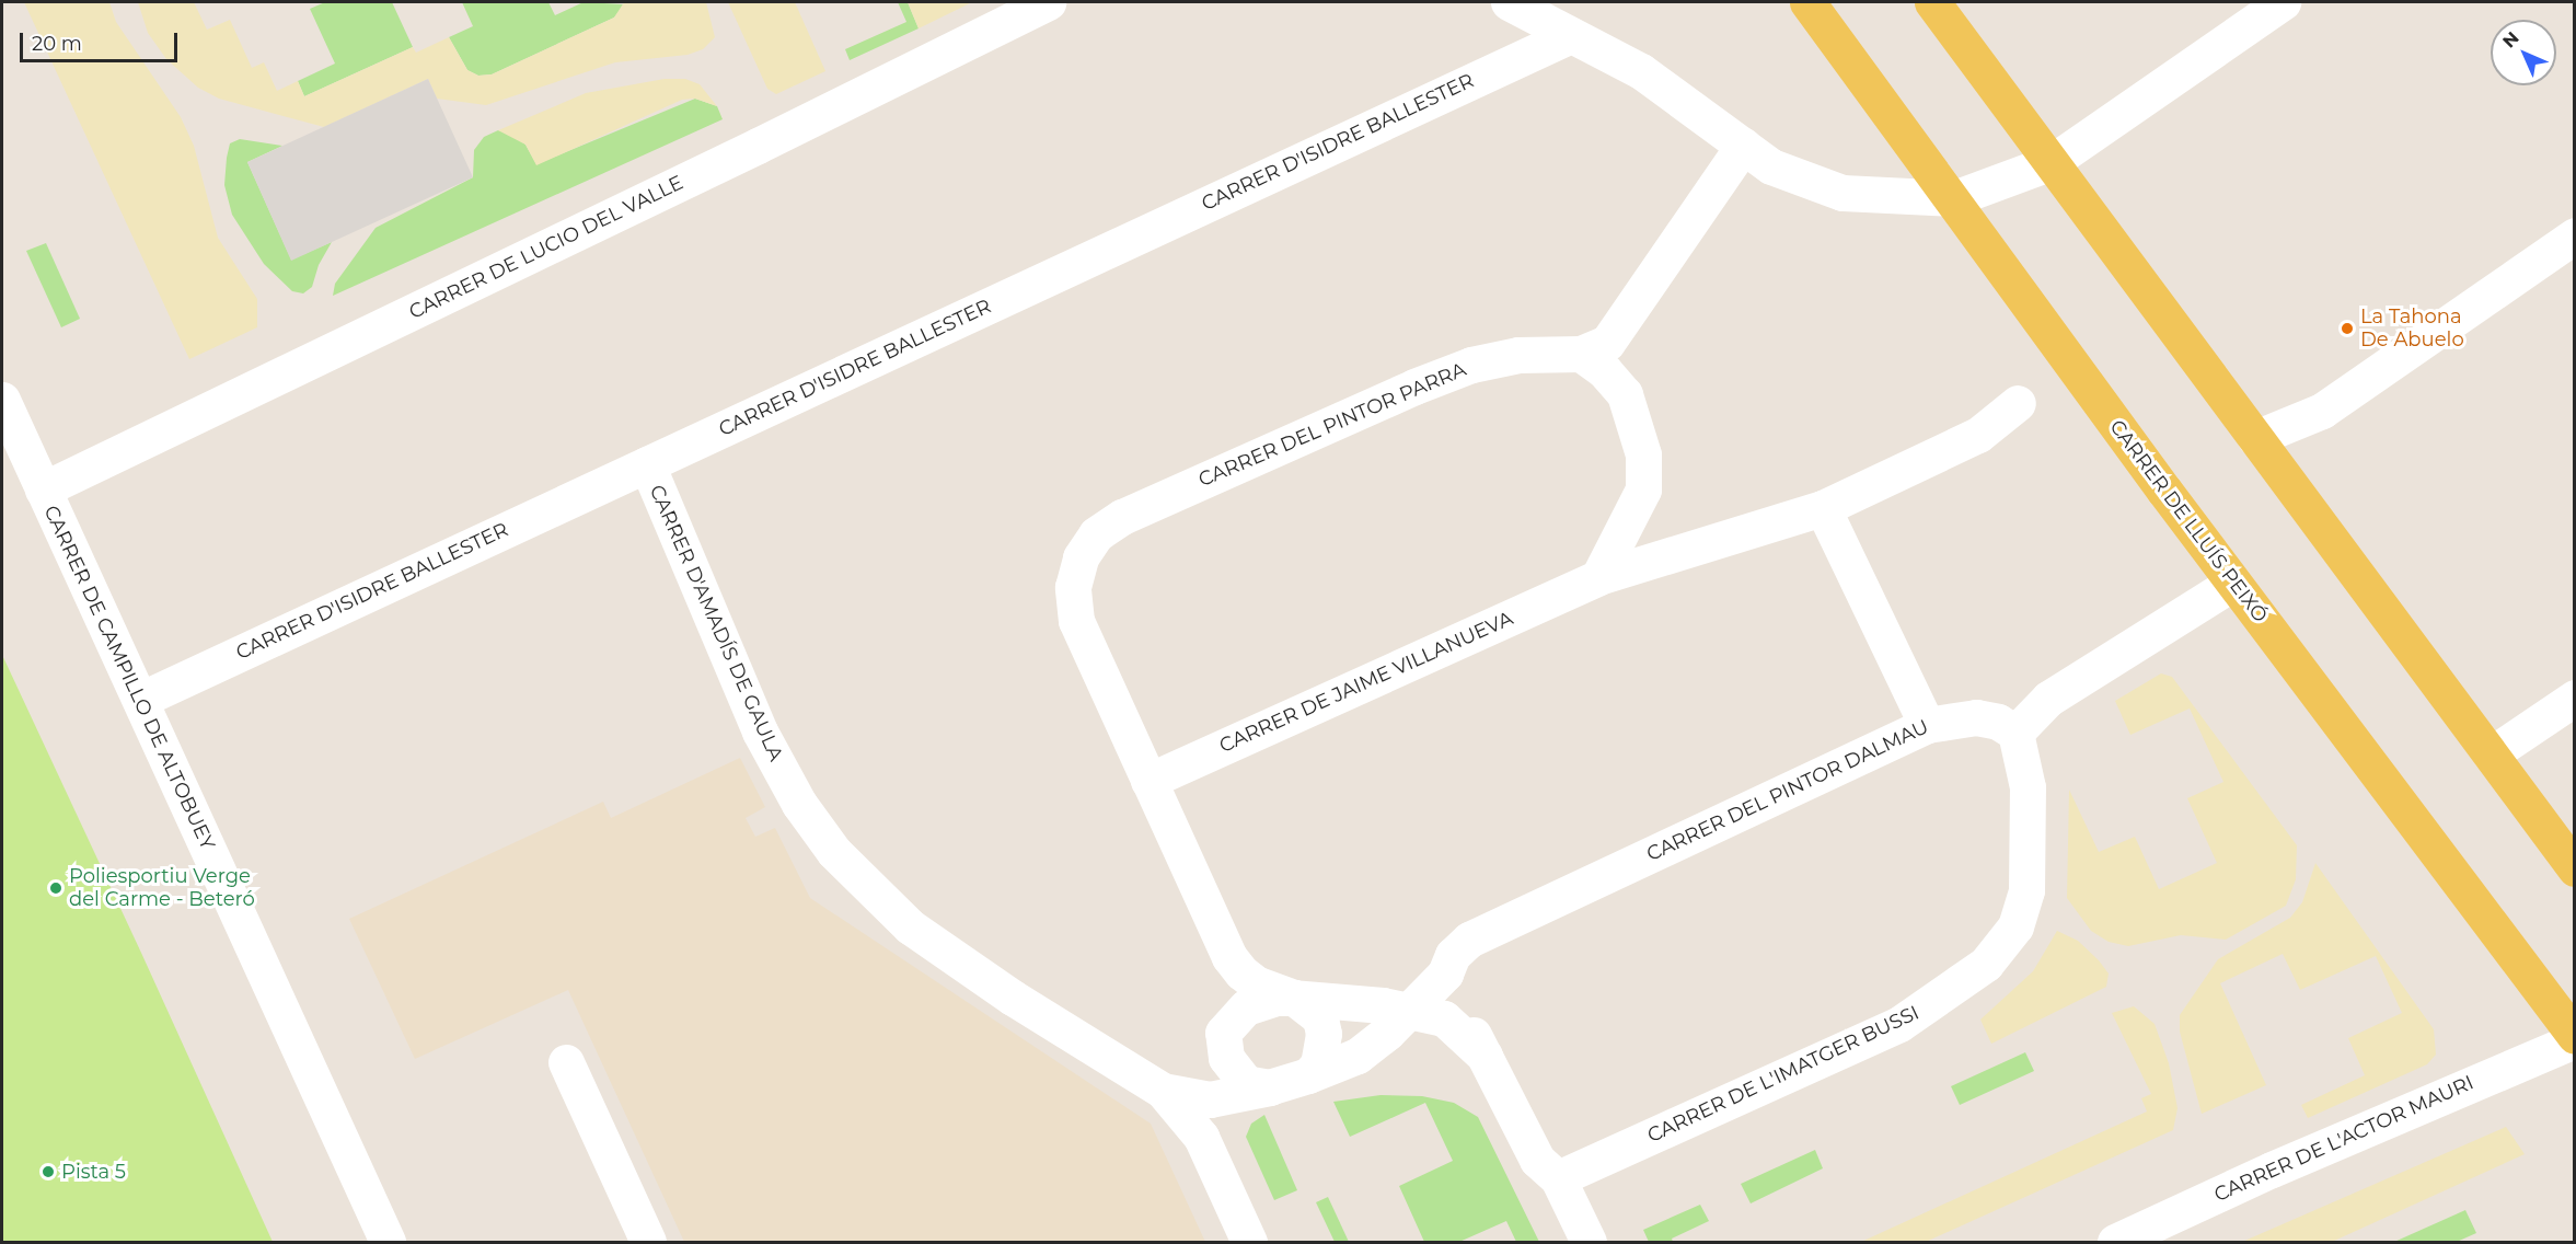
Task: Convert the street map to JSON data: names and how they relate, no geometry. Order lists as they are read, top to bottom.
{
  "streets": {
    "main road": ["CARRER DE LLUÍS PEIXÓ"],
    "street": [
      "CARRER D'ISIDRE BALLESTER",
      "CARRER DE LUCIO DEL VALLE",
      "CARRER DEL PINTOR PARRA",
      "CARRER D'AMADÍS DE GAULA",
      "CARRER DE CAMPILLO DE ALTOBUEY",
      "CARRER DE JAIME VILLANUEVA",
      "CARRER DEL PINTOR DALMAU",
      "CARRER DE L'IMATGER BUSSI",
      "CARRER DE L'ACTOR MAURI"
    ]
  },
  "crossings": [
    ["CARRER D'ISIDRE BALLESTER", "CARRER D'AMADÍS DE GAULA"],
    ["CARRER D'ISIDRE BALLESTER", "CARRER DE CAMPILLO DE ALTOBUEY"],
    ["CARRER DE LUCIO DEL VALLE", "CARRER DE CAMPILLO DE ALTOBUEY"],
    ["CARRER DEL PINTOR PARRA", "CARRER DE JAIME VILLANUEVA"],
    ["CARRER DE LLUÍS PEIXÓ", "CARRER DE L'ACTOR MAURI"],
    ["CARRER D'AMADÍS DE GAULA", "CARRER DEL PINTOR DALMAU"],
    ["CARRER DEL PINTOR DALMAU", "CARRER DE L'IMATGER BUSSI"]
  ],
  "places": ["La Tahona De Abuelo", "Poliesportiu Verge del Carme - Beteró", "Pista 5"],
  "scale_bar": "20 m",
  "north": "top left"
}
